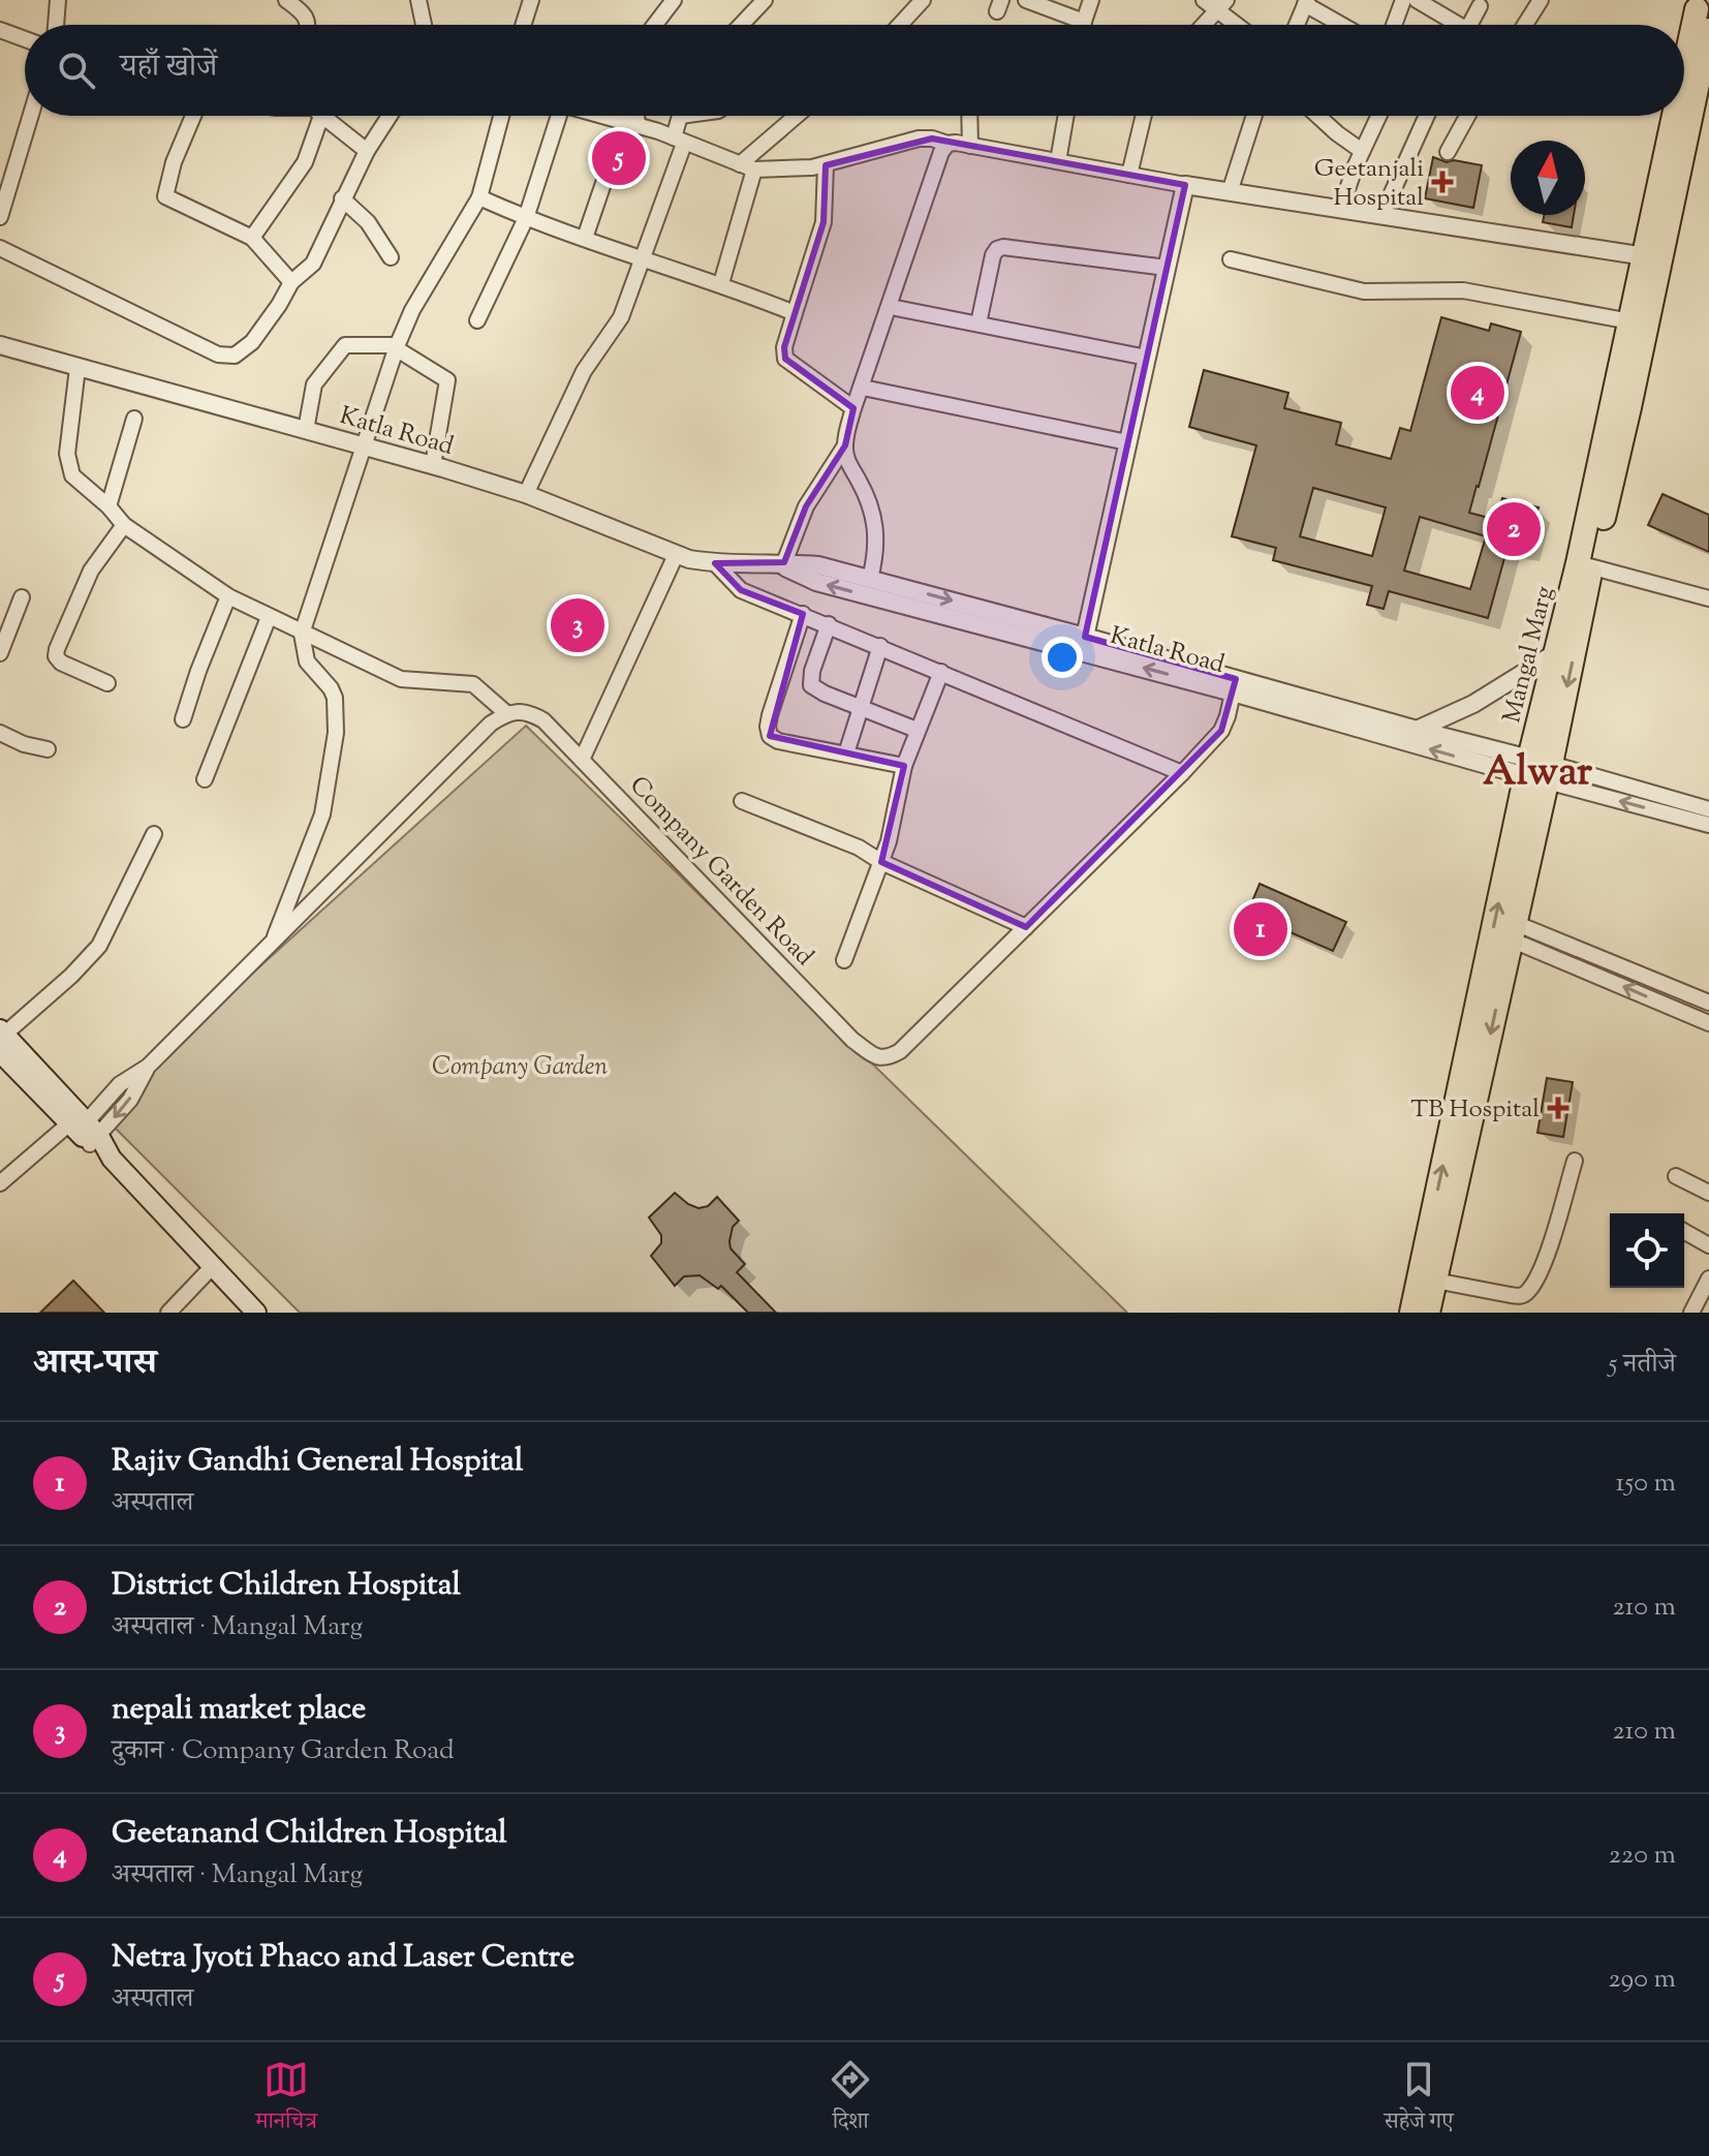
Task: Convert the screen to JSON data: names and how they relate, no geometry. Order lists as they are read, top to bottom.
{
  "streets": {
    "main road": ["Mangal Marg"],
    "street": ["Katla Road", "Company Garden Road"]
  },
  "crossings": [
    ["Katla Road", "Mangal Marg"],
    ["Katla Road", "Company Garden Road"]
  ],
  "districts": ["Alwar"],
  "parks": ["Company Garden"],
  "places": {
    "health": ["Geetanjali Hospital", "TB Hospital"]
  },
  "north": "top",
  "page": {
    "search": "यहाँ खोजें",
    "pins": [
      "5",
      "4",
      "2",
      "3",
      "1"
    ],
    "heading": ["आस-पास", "5 नतीजे"],
    "list": [
      {
        "mark": "1",
        "name": "Rajiv Gandhi General Hospital",
        "note": "अस्पताल",
        "value": "150 m"
      },
      {
        "mark": "2",
        "name": "District Children Hospital",
        "note": "अस्पताल · Mangal Marg",
        "value": "210 m"
      },
      {
        "mark": "3",
        "name": "nepali market place",
        "note": "दुकान · Company Garden Road",
        "value": "210 m"
      },
      {
        "mark": "4",
        "name": "Geetanand Children Hospital",
        "note": "अस्पताल · Mangal Marg",
        "value": "220 m"
      },
      {
        "mark": "5",
        "name": "Netra Jyoti Phaco and Laser Centre",
        "note": "अस्पताल",
        "value": "290 m"
      }
    ],
    "nav": ["मानचित्र", "दिशा", "सहेजे गए"]
  }
}
